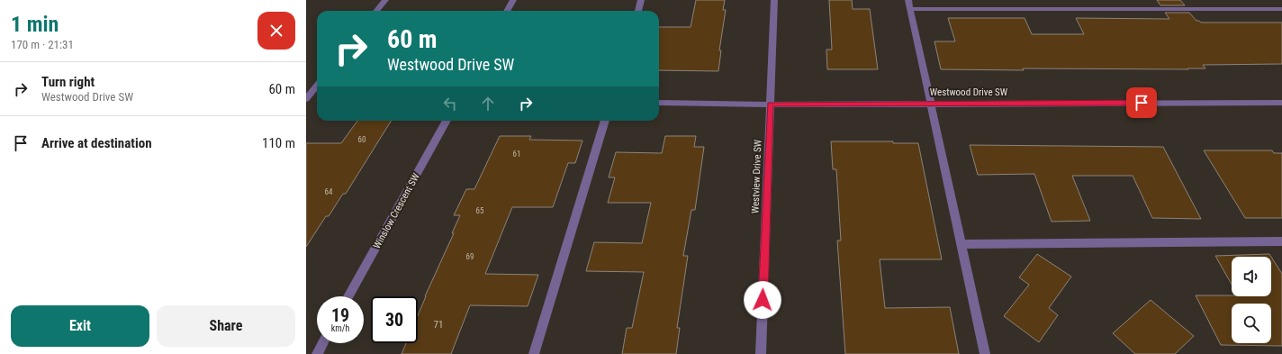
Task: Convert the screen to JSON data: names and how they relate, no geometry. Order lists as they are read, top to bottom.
{
  "streets": {
    "street": ["Westwood Drive SW", "Westview Drive SW", "Winslow Crescent SW"]
  },
  "crossings": [
    ["Westwood Drive SW", "Westview Drive SW"]
  ],
  "house_numbers": [
    "60",
    "61",
    "64",
    "65",
    "69",
    "71"
  ],
  "page": {
    "heading": ["1 min", "170 m · 21:31"],
    "turn": ["60 m", "Westwood Drive SW"],
    "list": [
      {
        "name": "Turn right",
        "note": "Westwood Drive SW",
        "value": "60 m"
      },
      {
        "name": "Arrive at destination",
        "value": "110 m"
      }
    ],
    "speed": "19 km/h",
    "limit": "30",
    "buttons": ["Exit", "Share"]
  }
}
